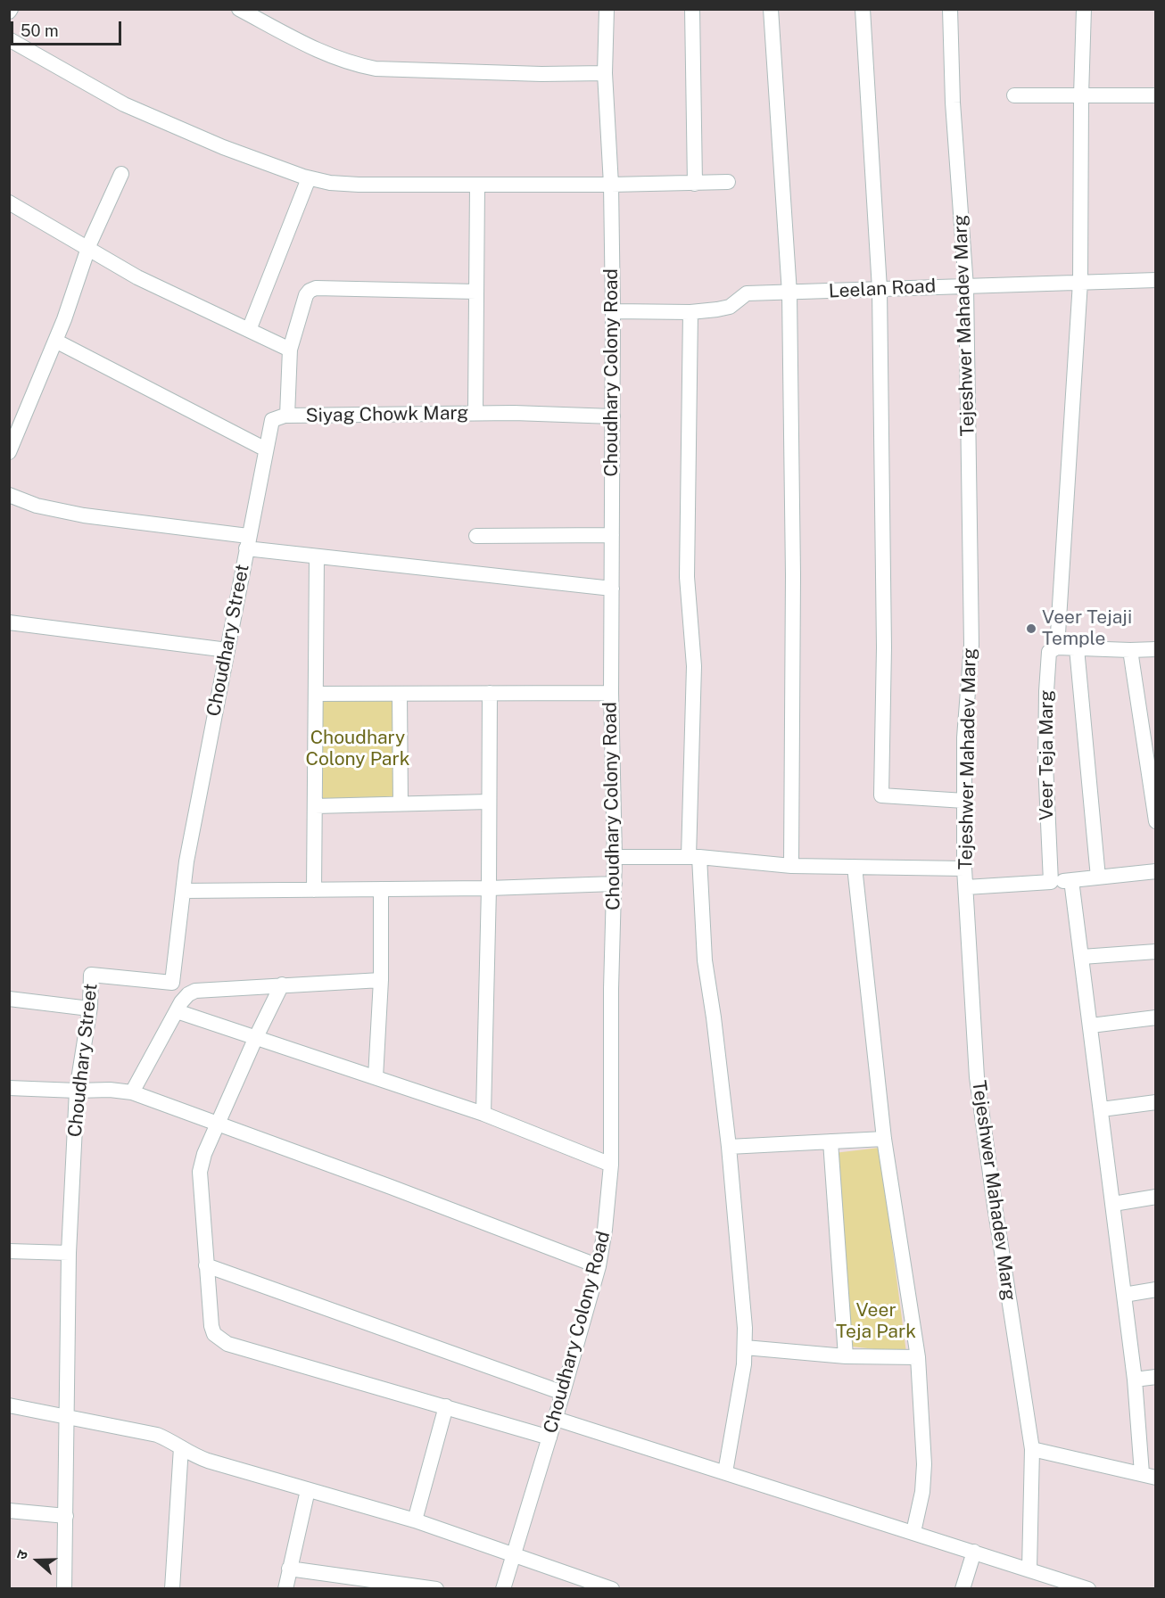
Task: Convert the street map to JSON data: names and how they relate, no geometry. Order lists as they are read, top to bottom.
{
  "streets": {
    "street": [
      "Leelan Road",
      "Tejeshwer Mahadev Marg",
      "Choudhary Colony Road",
      "Siyag Chowk Marg",
      "Choudhary Street",
      "Veer Teja Marg"
    ]
  },
  "crossings": [
    ["Leelan Road", "Tejeshwer Mahadev Marg"],
    ["Leelan Road", "Choudhary Colony Road"],
    ["Choudhary Colony Road", "Siyag Chowk Marg"],
    ["Siyag Chowk Marg", "Choudhary Street"]
  ],
  "parks": ["Choudhary Colony Park", "Veer Teja Park"],
  "places": ["Veer Tejaji Temple"],
  "scale_bar": "50 m",
  "north": "left"
}
